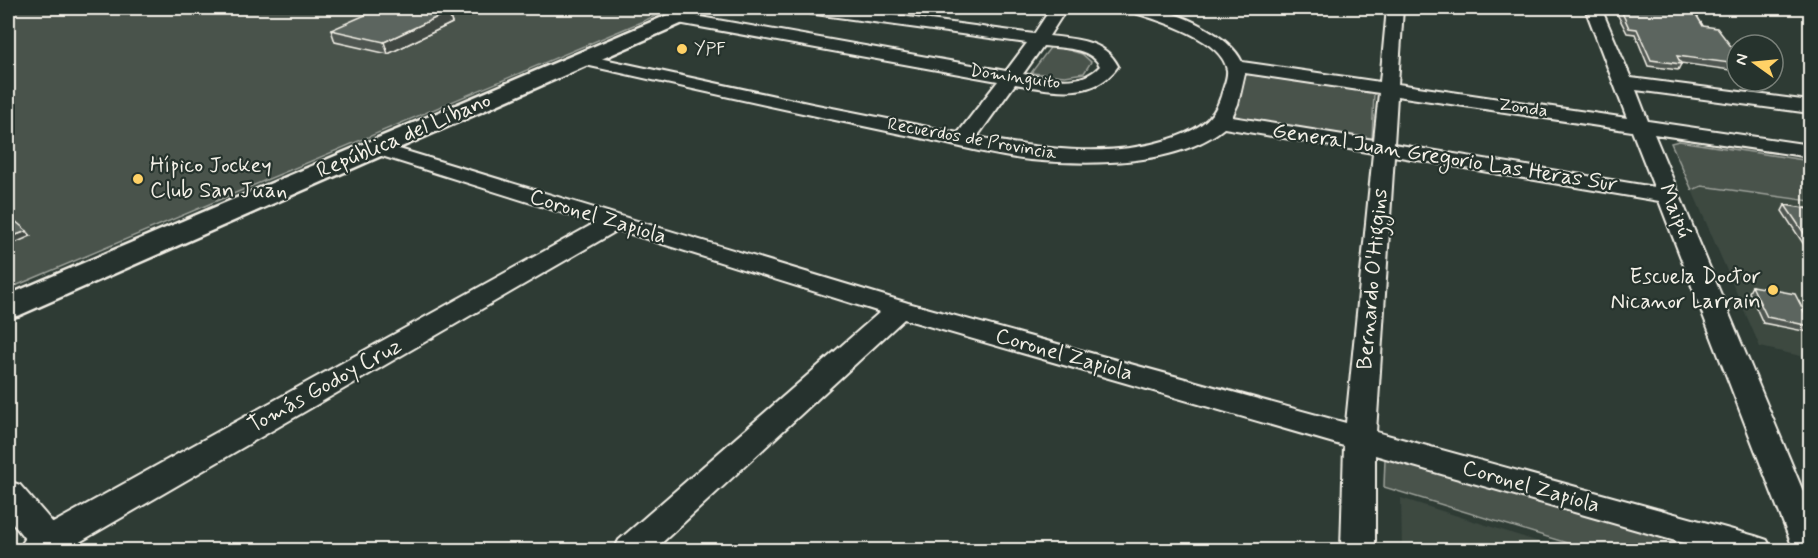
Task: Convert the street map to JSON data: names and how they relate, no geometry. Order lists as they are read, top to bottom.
{
  "streets": {
    "main road": ["República del Líbano"],
    "street": [
      "Dominguito",
      "Zonda",
      "Recuerdos de Provincia",
      "General Juan Gregorio Las Heras Sur",
      "Maipú",
      "Coronel Zapiola",
      "Bernardo O'Higgins",
      "Tomás Godoy Cruz"
    ]
  },
  "crossings": [
    ["Dominguito", "República del Líbano"],
    ["Zonda", "Maipú"],
    ["Zonda", "Bernardo O'Higgins"],
    ["República del Líbano", "Recuerdos de Provincia"],
    ["República del Líbano", "Coronel Zapiola"],
    ["Recuerdos de Provincia", "General Juan Gregorio Las Heras Sur"],
    ["General Juan Gregorio Las Heras Sur", "Maipú"],
    ["General Juan Gregorio Las Heras Sur", "Bernardo O'Higgins"],
    ["Coronel Zapiola", "Bernardo O'Higgins"],
    ["Coronel Zapiola", "Tomás Godoy Cruz"]
  ],
  "places": ["YPF", "Hípico Jockey Club San Juan", "Escuela Doctor Nicanor Larrain"],
  "north": "left"
}
